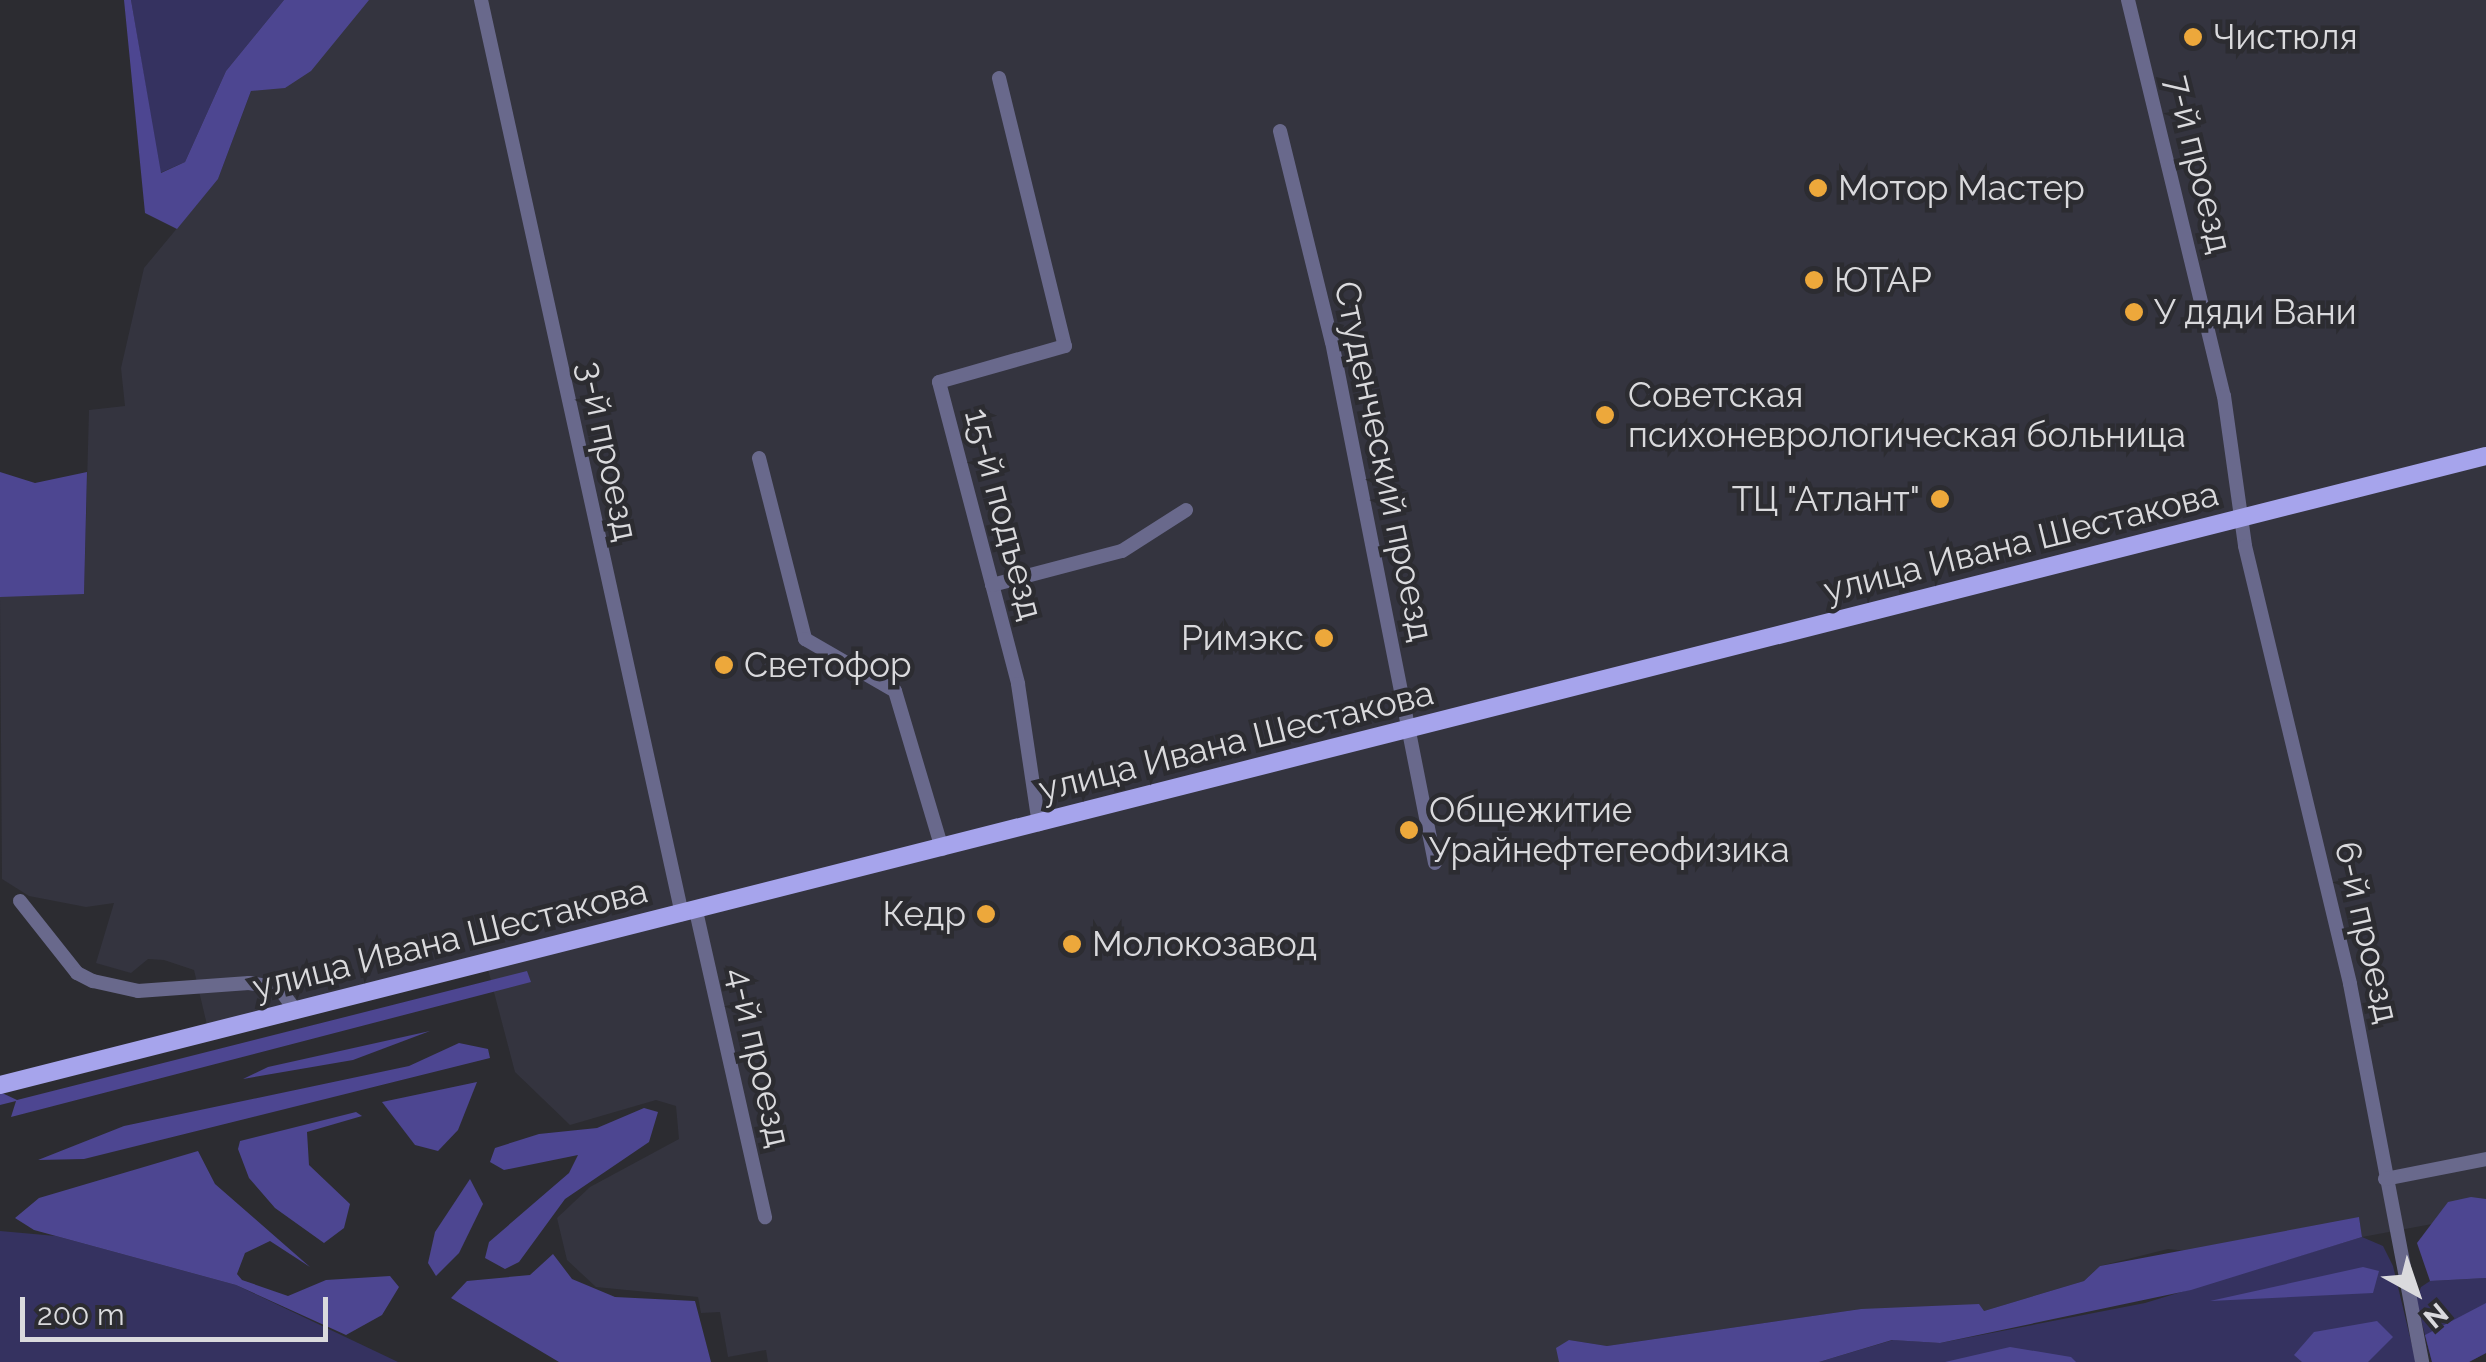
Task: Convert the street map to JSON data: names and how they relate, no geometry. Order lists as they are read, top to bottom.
{
  "streets": {
    "main road": ["улица Ивана Шестакова"],
    "street": [
      "7-й проезд",
      "3-й проезд",
      "Студенческий проезд",
      "15-й подъезд",
      "6-й проезд",
      "4-й проезд"
    ]
  },
  "crossings": [
    ["7-й проезд", "улица Ивана Шестакова"],
    ["7-й проезд", "6-й проезд"],
    ["3-й проезд", "улица Ивана Шестакова"],
    ["3-й проезд", "4-й проезд"],
    ["Студенческий проезд", "улица Ивана Шестакова"],
    ["15-й подъезд", "улица Ивана Шестакова"],
    ["улица Ивана Шестакова", "6-й проезд"],
    ["улица Ивана Шестакова", "4-й проезд"]
  ],
  "places": [
    "Чистюля",
    "Мотор Мастер",
    "ЮТАР",
    "У дяди Вани",
    "Советская психоневрологическая больница",
    "ТЦ \"Атлант\"",
    "Римэкс",
    "Светофор",
    "Общежитие Урайнефтегеофизика",
    "Кедр",
    "Молокозавод"
  ],
  "scale_bar": "200 m",
  "north": "bottom right"
}
